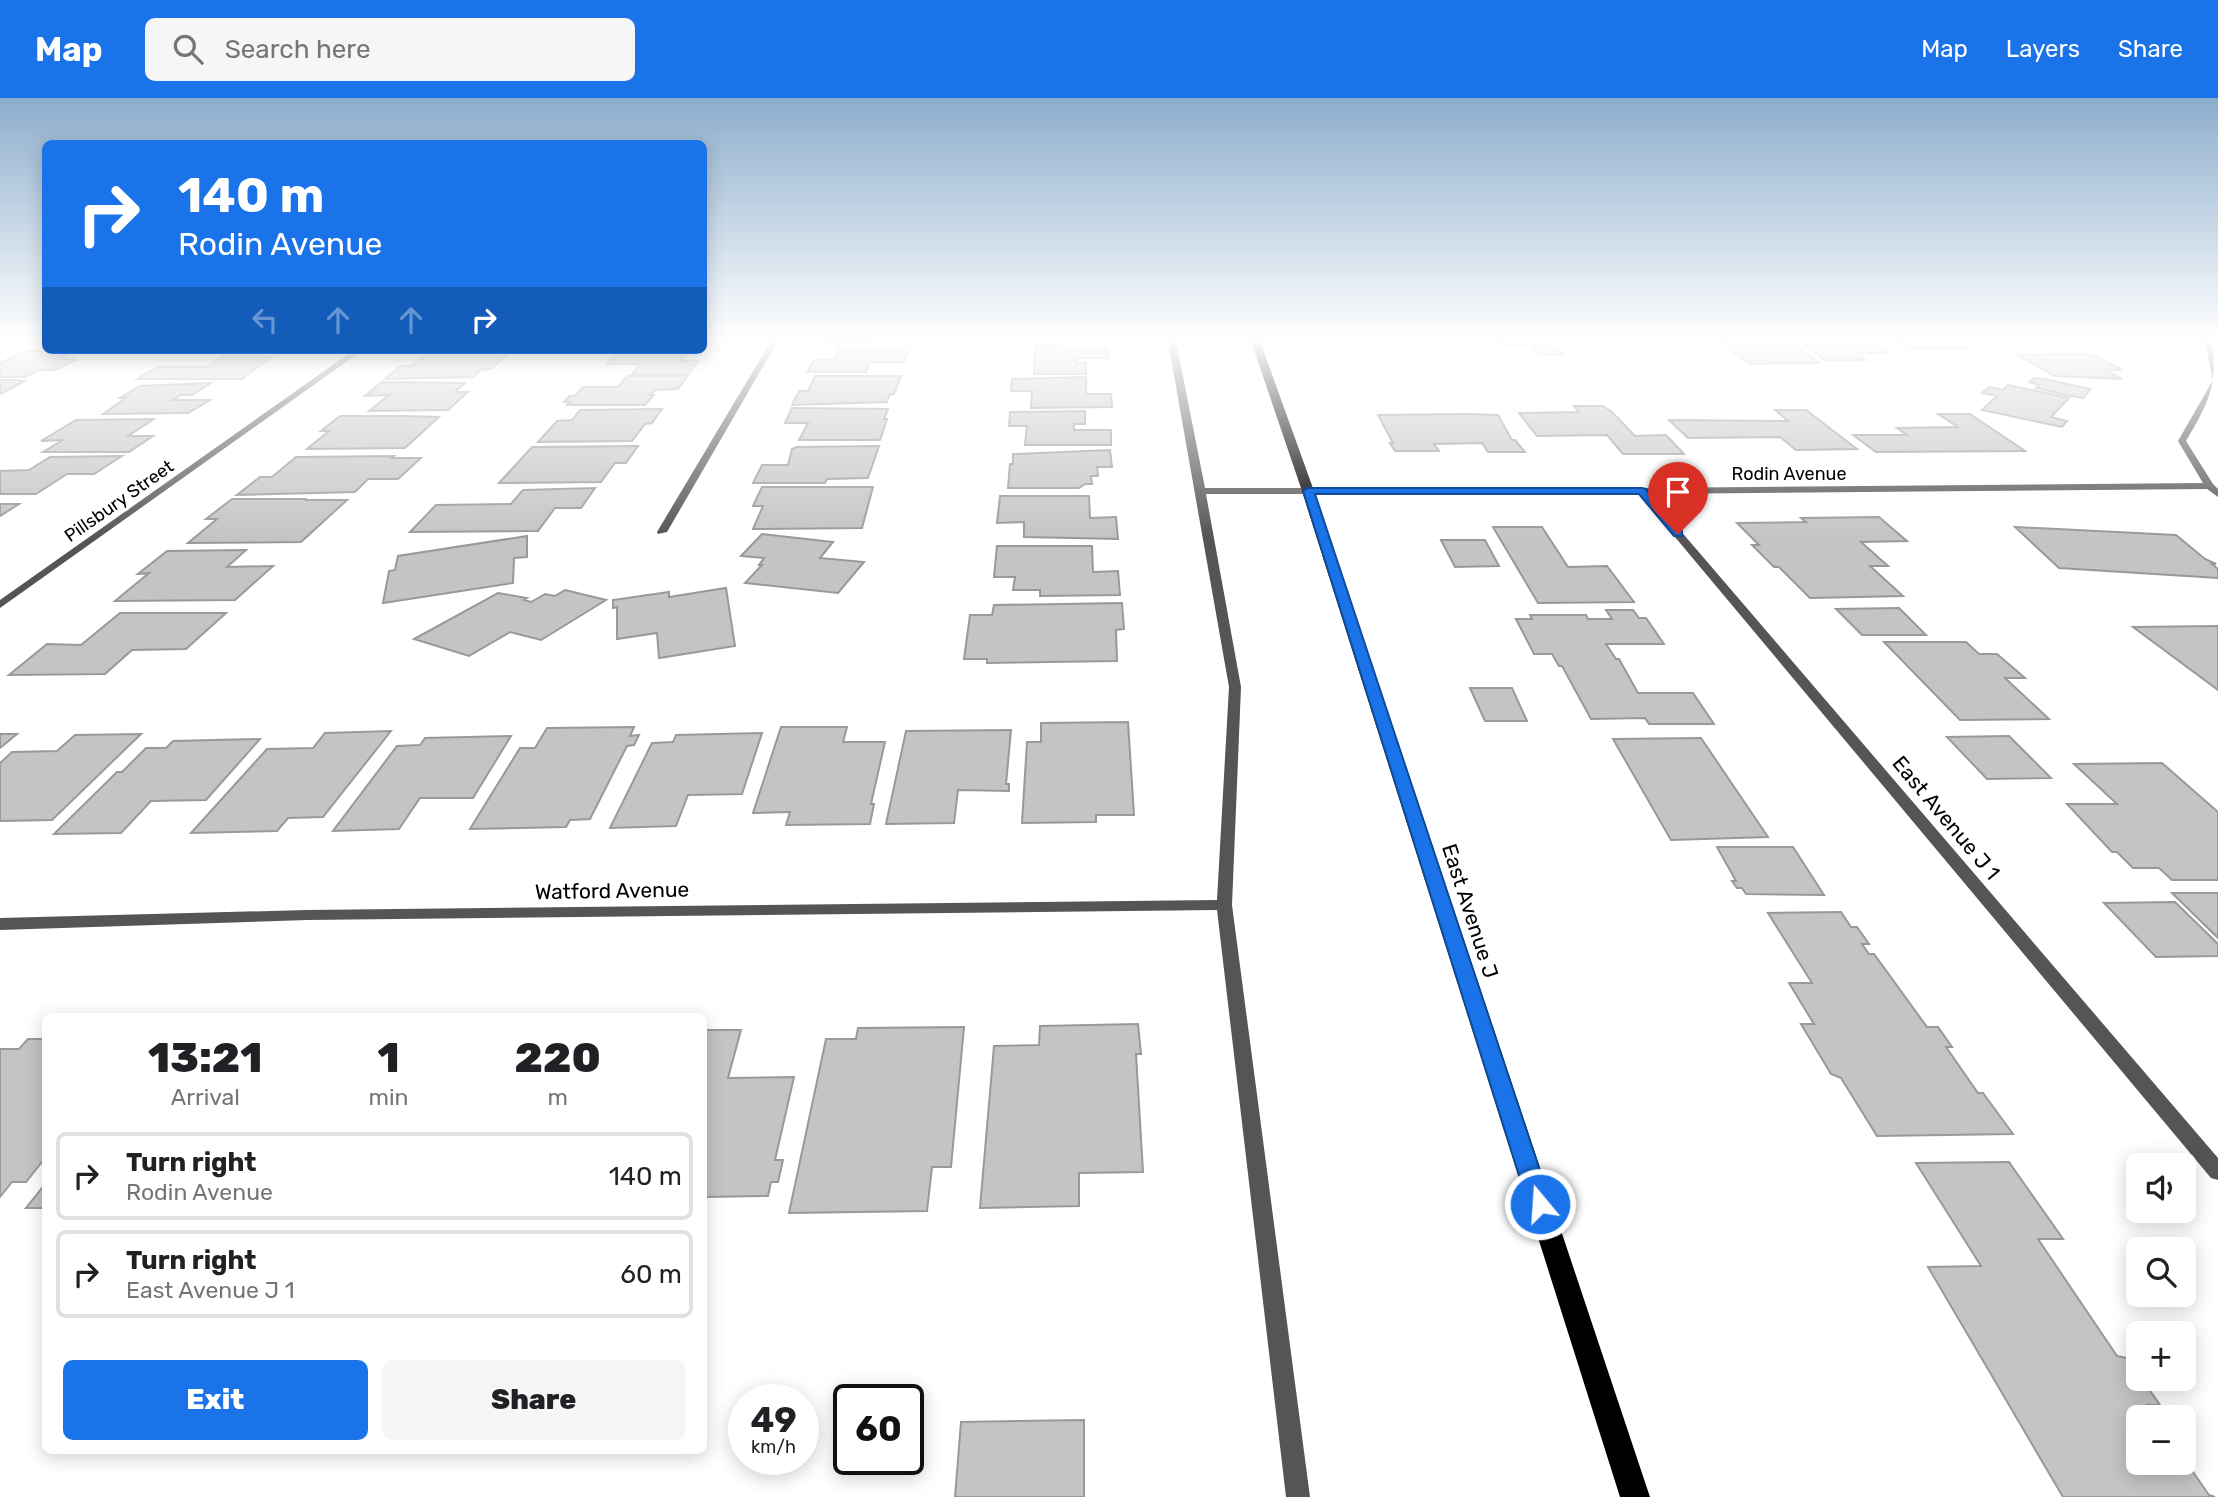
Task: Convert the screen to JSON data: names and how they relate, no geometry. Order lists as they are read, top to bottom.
{
  "streets": {
    "main road": ["East Avenue J"],
    "street": [
      "Rodin Avenue",
      "Pillsbury Street",
      "East Avenue J 1",
      "Watford Avenue"
    ]
  },
  "crossings": [
    ["Rodin Avenue", "East Avenue J 1"],
    ["Rodin Avenue", "East Avenue J"]
  ],
  "page": {
    "header": "Map",
    "search": "Search here",
    "nav": ["Map", "Layers", "Share"],
    "turn": ["140 m", "Rodin Avenue"],
    "eta": [
      "13:21",
      "Arrival",
      "1",
      "min",
      "220",
      "m"
    ],
    "list": [
      {
        "name": "Turn right",
        "note": "Rodin Avenue",
        "value": "140 m"
      },
      {
        "name": "Turn right",
        "note": "East Avenue J 1",
        "value": "60 m"
      }
    ],
    "map_buttons": ["+", "−"],
    "buttons": ["Exit", "Share"],
    "speed": "49 km/h",
    "limit": "60"
  }
}
